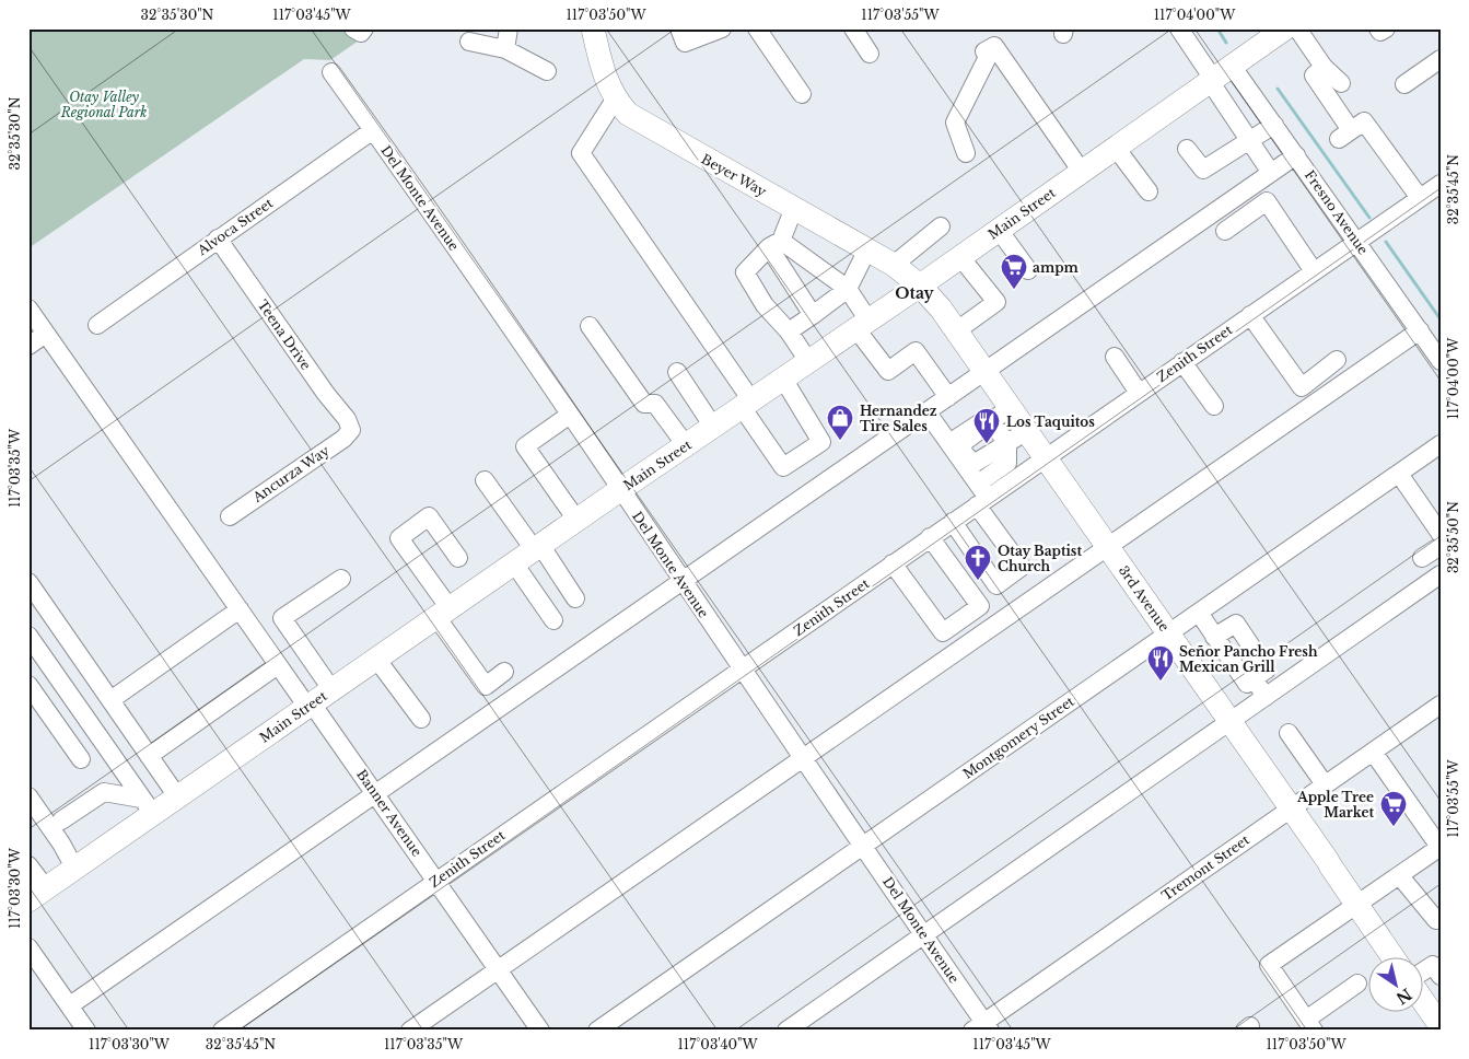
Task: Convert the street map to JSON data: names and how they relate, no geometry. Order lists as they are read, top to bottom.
{
  "streets": {
    "main road": ["Beyer Way", "Main Street", "3rd Avenue"],
    "street": [
      "Del Monte Avenue",
      "Fresno Avenue",
      "Alvoca Street",
      "Teena Drive",
      "Zenith Street",
      "Ancurza Way",
      "Montgomery Street",
      "Banner Avenue",
      "Tremont Street"
    ]
  },
  "crossings": [
    ["Beyer Way", "Main Street"],
    ["Beyer Way", "3rd Avenue"],
    ["Del Monte Avenue", "Main Street"],
    ["Del Monte Avenue", "Alvoca Street"],
    ["Del Monte Avenue", "Zenith Street"],
    ["Del Monte Avenue", "Montgomery Street"],
    ["Del Monte Avenue", "Tremont Street"],
    ["Fresno Avenue", "Main Street"],
    ["Fresno Avenue", "Zenith Street"],
    ["Main Street", "3rd Avenue"],
    ["Main Street", "Banner Avenue"],
    ["Alvoca Street", "Teena Drive"],
    ["Teena Drive", "Ancurza Way"],
    ["Zenith Street", "3rd Avenue"],
    ["Zenith Street", "Banner Avenue"],
    ["3rd Avenue", "Montgomery Street"],
    ["3rd Avenue", "Tremont Street"]
  ],
  "districts": ["Otay"],
  "parks": ["Otay Valley Regional Park"],
  "places": {
    "supermarket": ["ampm", "Apple Tree Market"],
    "shop": ["Hernandez Tire Sales"],
    "restaurant": ["Los Taquitos", "Señor Pancho Fresh Mexican Grill"],
    "church": ["Otay Baptist Church"]
  },
  "north": "bottom right",
  "coordinates": [
    "32°35'30\"N",
    "117°03'45\"W",
    "117°03'50\"W",
    "117°03'55\"W",
    "117°04'00\"W",
    "32°35'45\"N",
    "117°03'35\"W",
    "32°35'50\"N",
    "117°03'30\"W",
    "117°03'40\"W"
  ]
}
